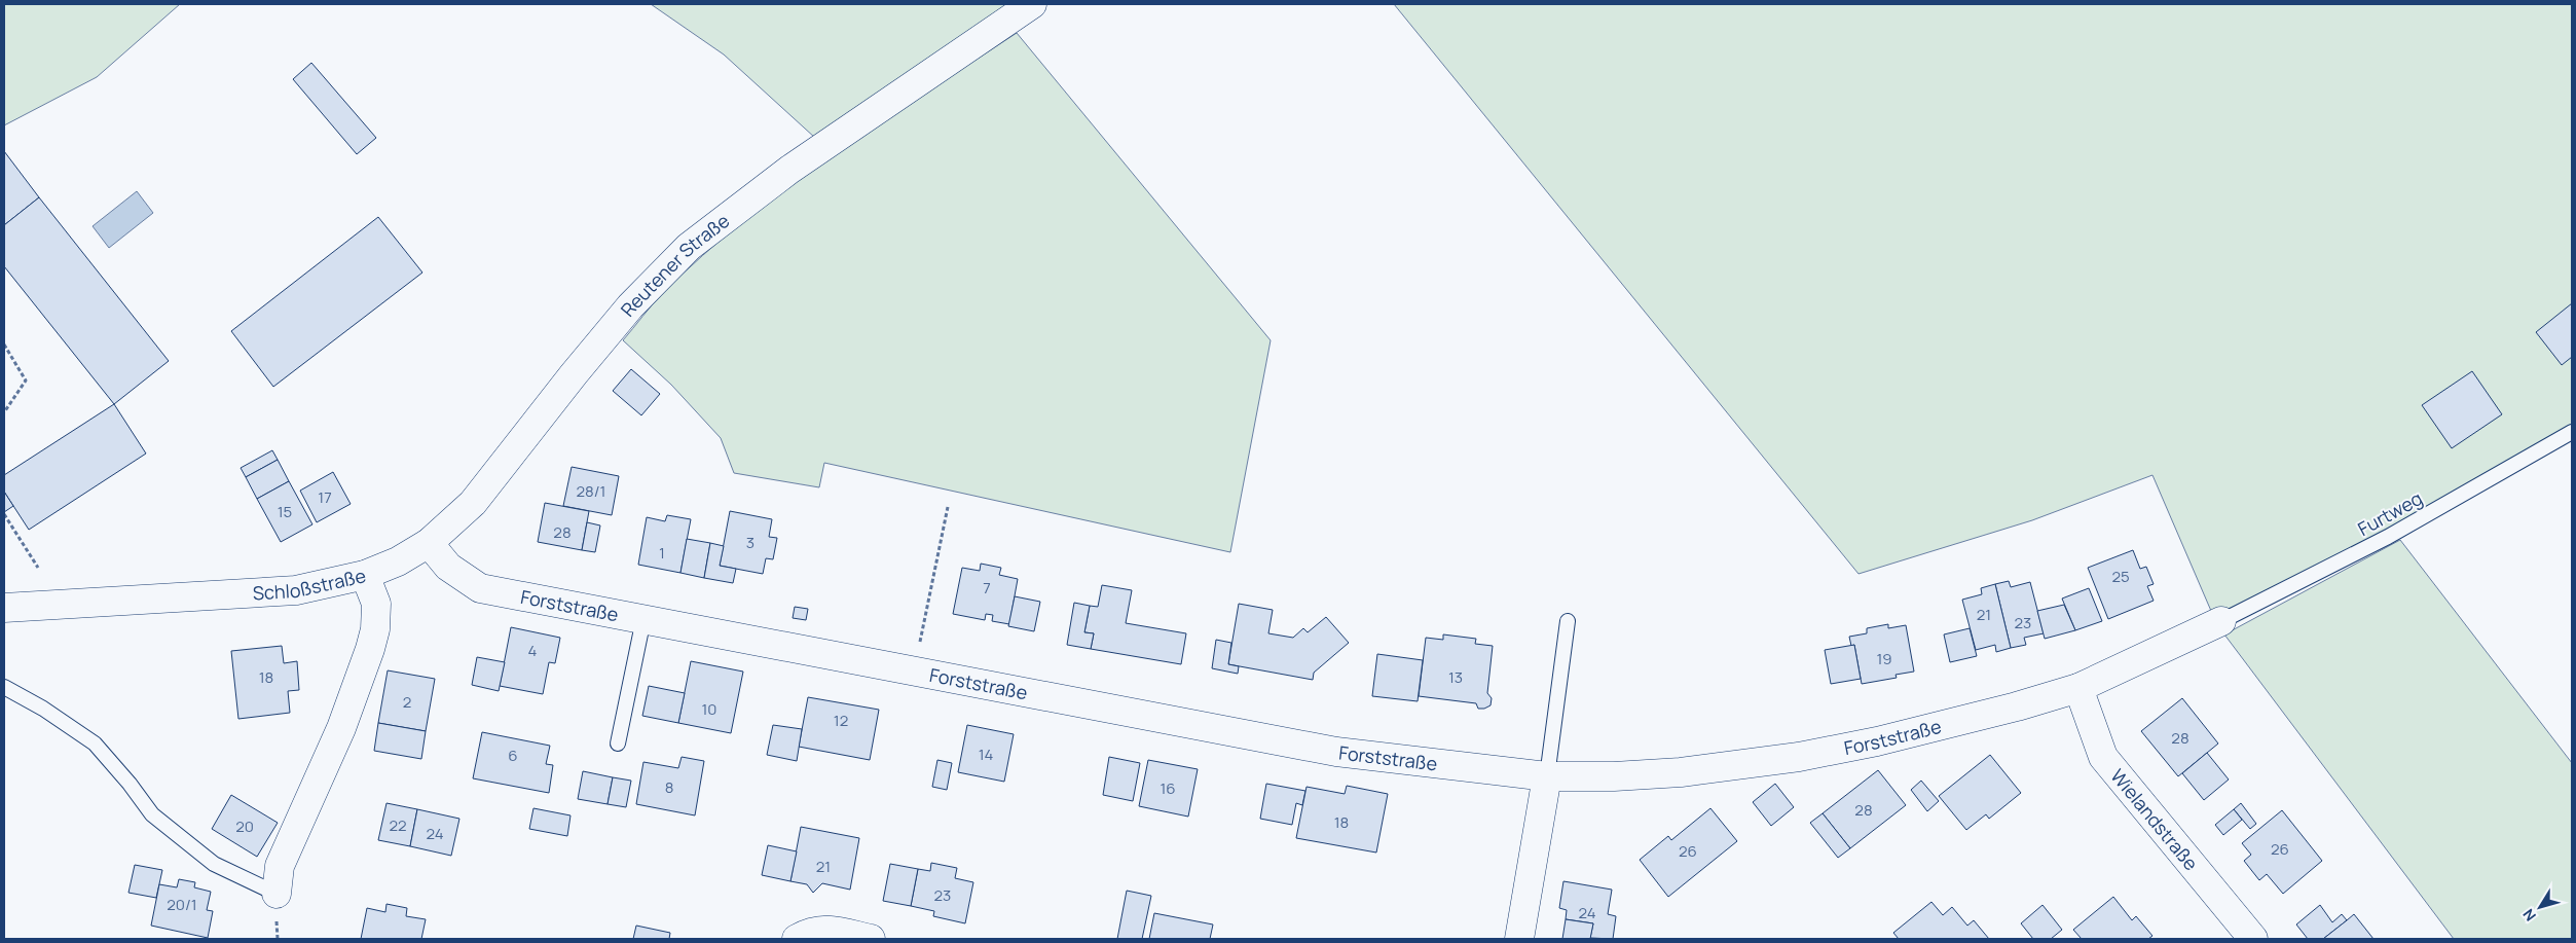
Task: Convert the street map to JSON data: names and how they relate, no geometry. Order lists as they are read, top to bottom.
{
  "streets": {
    "street": [
      "Reutener Straße",
      "Schloßstraße",
      "Forststraße",
      "Wielandstraße"
    ],
    "lane": ["Furtweg"]
  },
  "crossings": [
    ["Reutener Straße", "Schloßstraße"],
    ["Reutener Straße", "Forststraße"],
    ["Furtweg", "Forststraße"],
    ["Forststraße", "Wielandstraße"]
  ],
  "house_numbers": [
    "28/1",
    "17",
    "15",
    "28",
    "3",
    "1",
    "25",
    "7",
    "21",
    "23",
    "4",
    "19",
    "18",
    "13",
    "2",
    "10",
    "12",
    "28",
    "14",
    "6",
    "8",
    "16",
    "28",
    "18",
    "22",
    "20",
    "24",
    "26",
    "26",
    "21",
    "23",
    "20/1",
    "24"
  ],
  "north": "bottom left"
}
